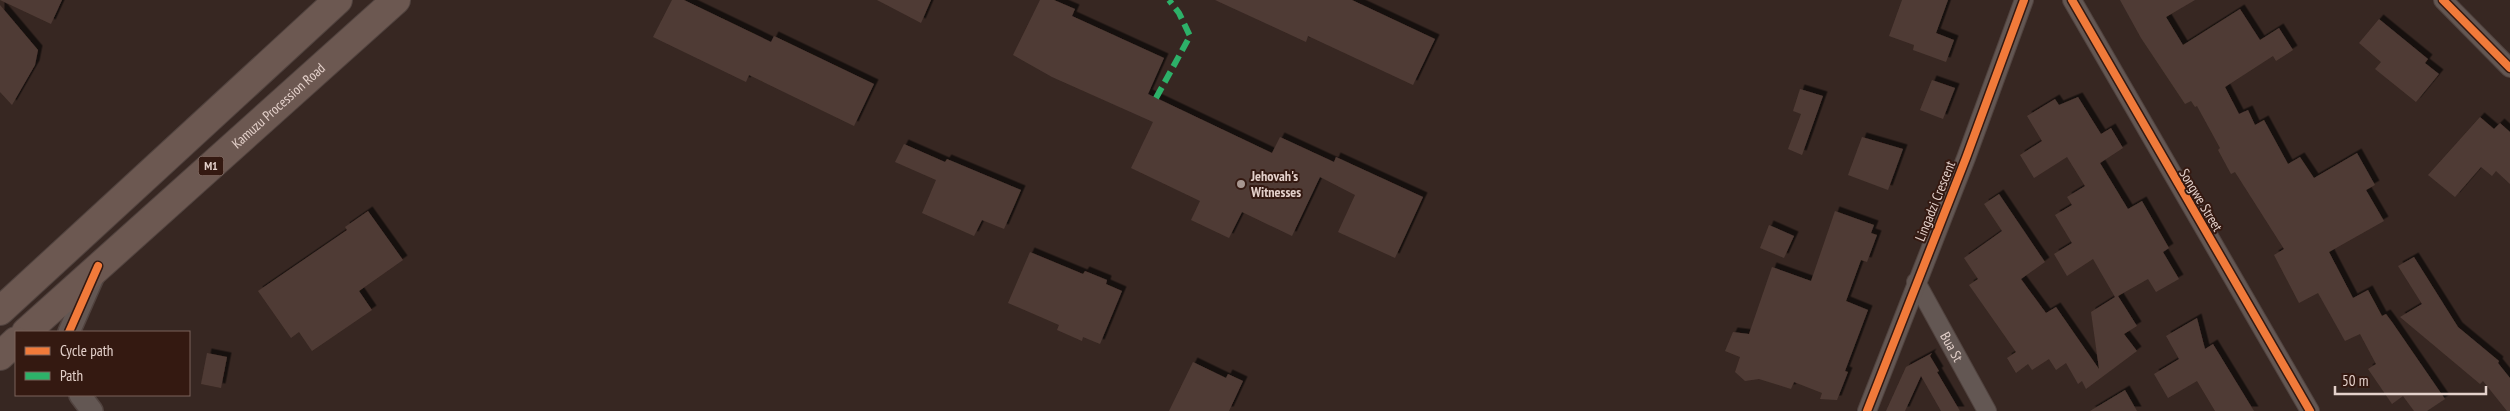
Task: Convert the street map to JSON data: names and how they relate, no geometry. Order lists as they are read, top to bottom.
{
  "streets": {
    "highway": ["Kamuzu Procession Road", "M1"],
    "street": ["Songwe Street", "Lingadzi Crescent", "Bua St"]
  },
  "crossings": [
    ["Lingadzi Crescent", "Bua St"]
  ],
  "places": ["Jehovah's Witnesses"],
  "legend": ["Cycle path", "Path"],
  "scale_bar": "50 m"
}
